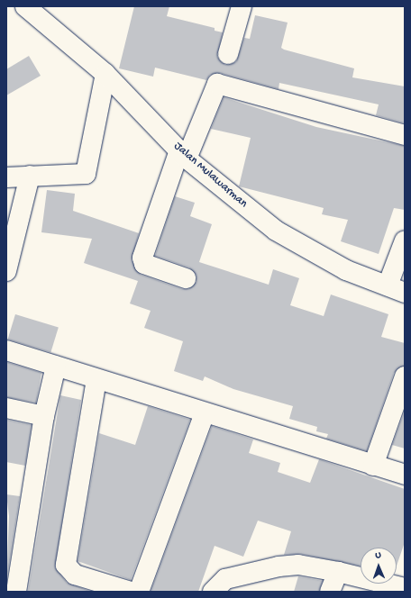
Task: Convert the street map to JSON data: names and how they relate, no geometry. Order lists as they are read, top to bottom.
{
  "streets": {
    "street": ["Jalan Mulawarman"]
  },
  "north": "top"
}
